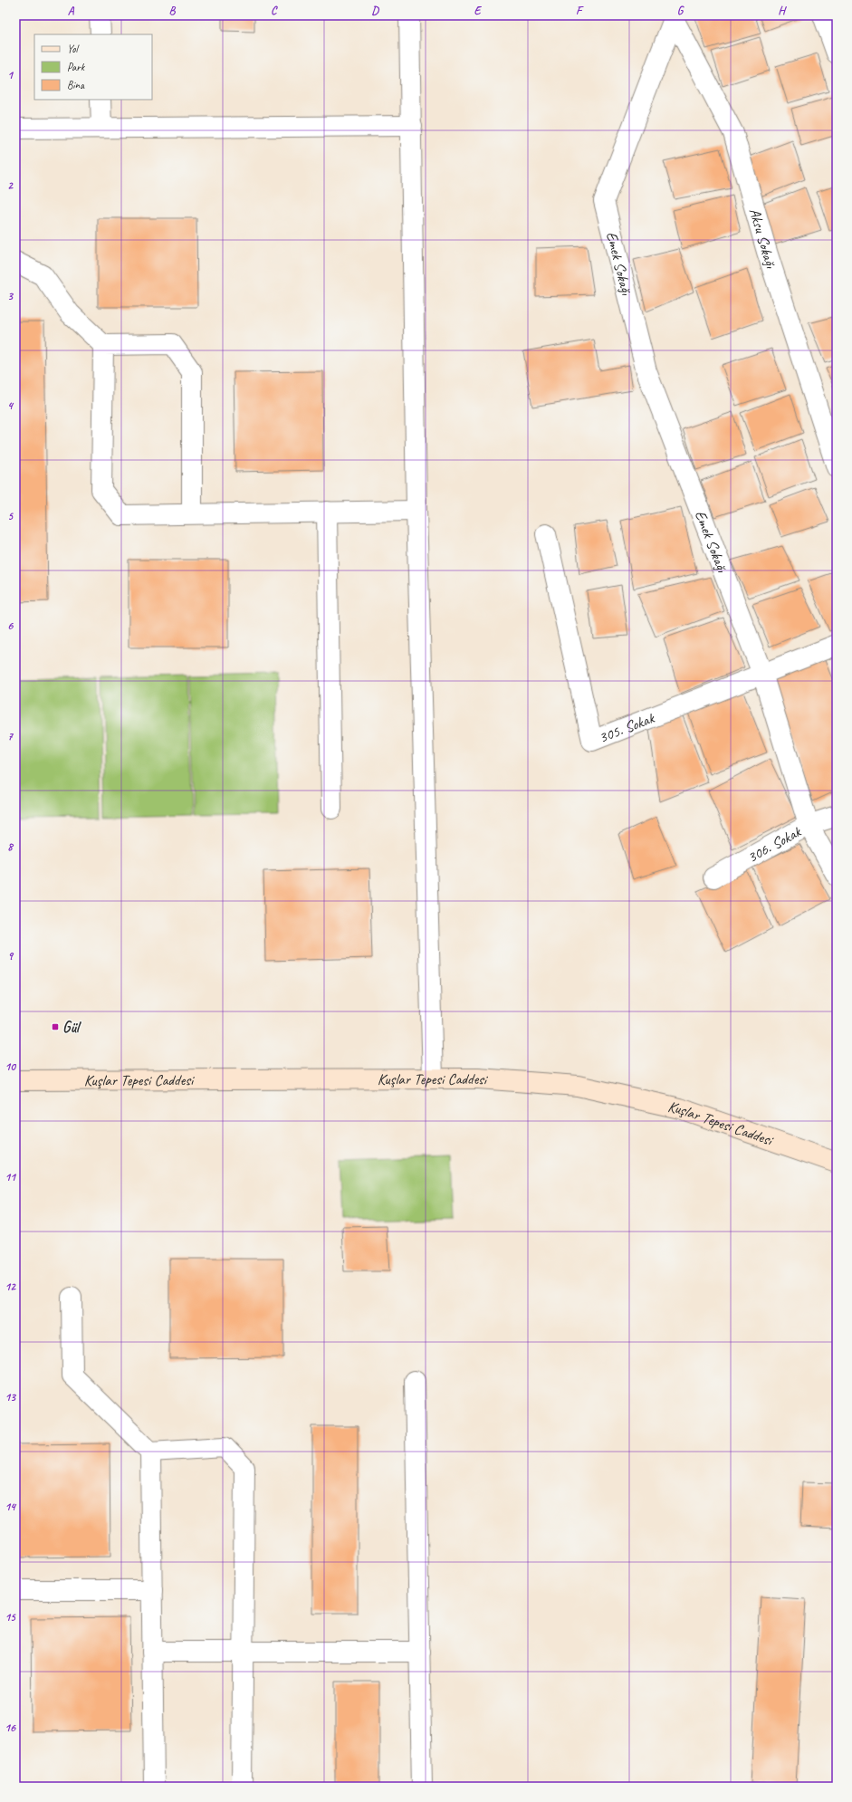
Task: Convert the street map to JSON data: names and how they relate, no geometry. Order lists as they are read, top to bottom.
{
  "streets": {
    "street": [
      "Aksu Sokağı",
      "Emek Sokağı",
      "305. Sokak",
      "306. Sokak",
      "Kuşlar Tepesi Caddesi"
    ]
  },
  "crossings": [
    ["Aksu Sokağı", "Emek Sokağı"],
    ["Emek Sokağı", "305. Sokak"],
    ["Emek Sokağı", "306. Sokak"]
  ],
  "places": {
    "transit": ["Gül"]
  },
  "legend": ["Yol", "Park", "Bina"],
  "grid": {
    "columns": [
      "A",
      "B",
      "C",
      "D",
      "E",
      "F",
      "G",
      "H"
    ],
    "rows": [
      "1",
      "2",
      "3",
      "4",
      "5",
      "6",
      "7",
      "8",
      "9",
      "10",
      "11",
      "12",
      "13",
      "14",
      "15",
      "16"
    ]
  }
}
